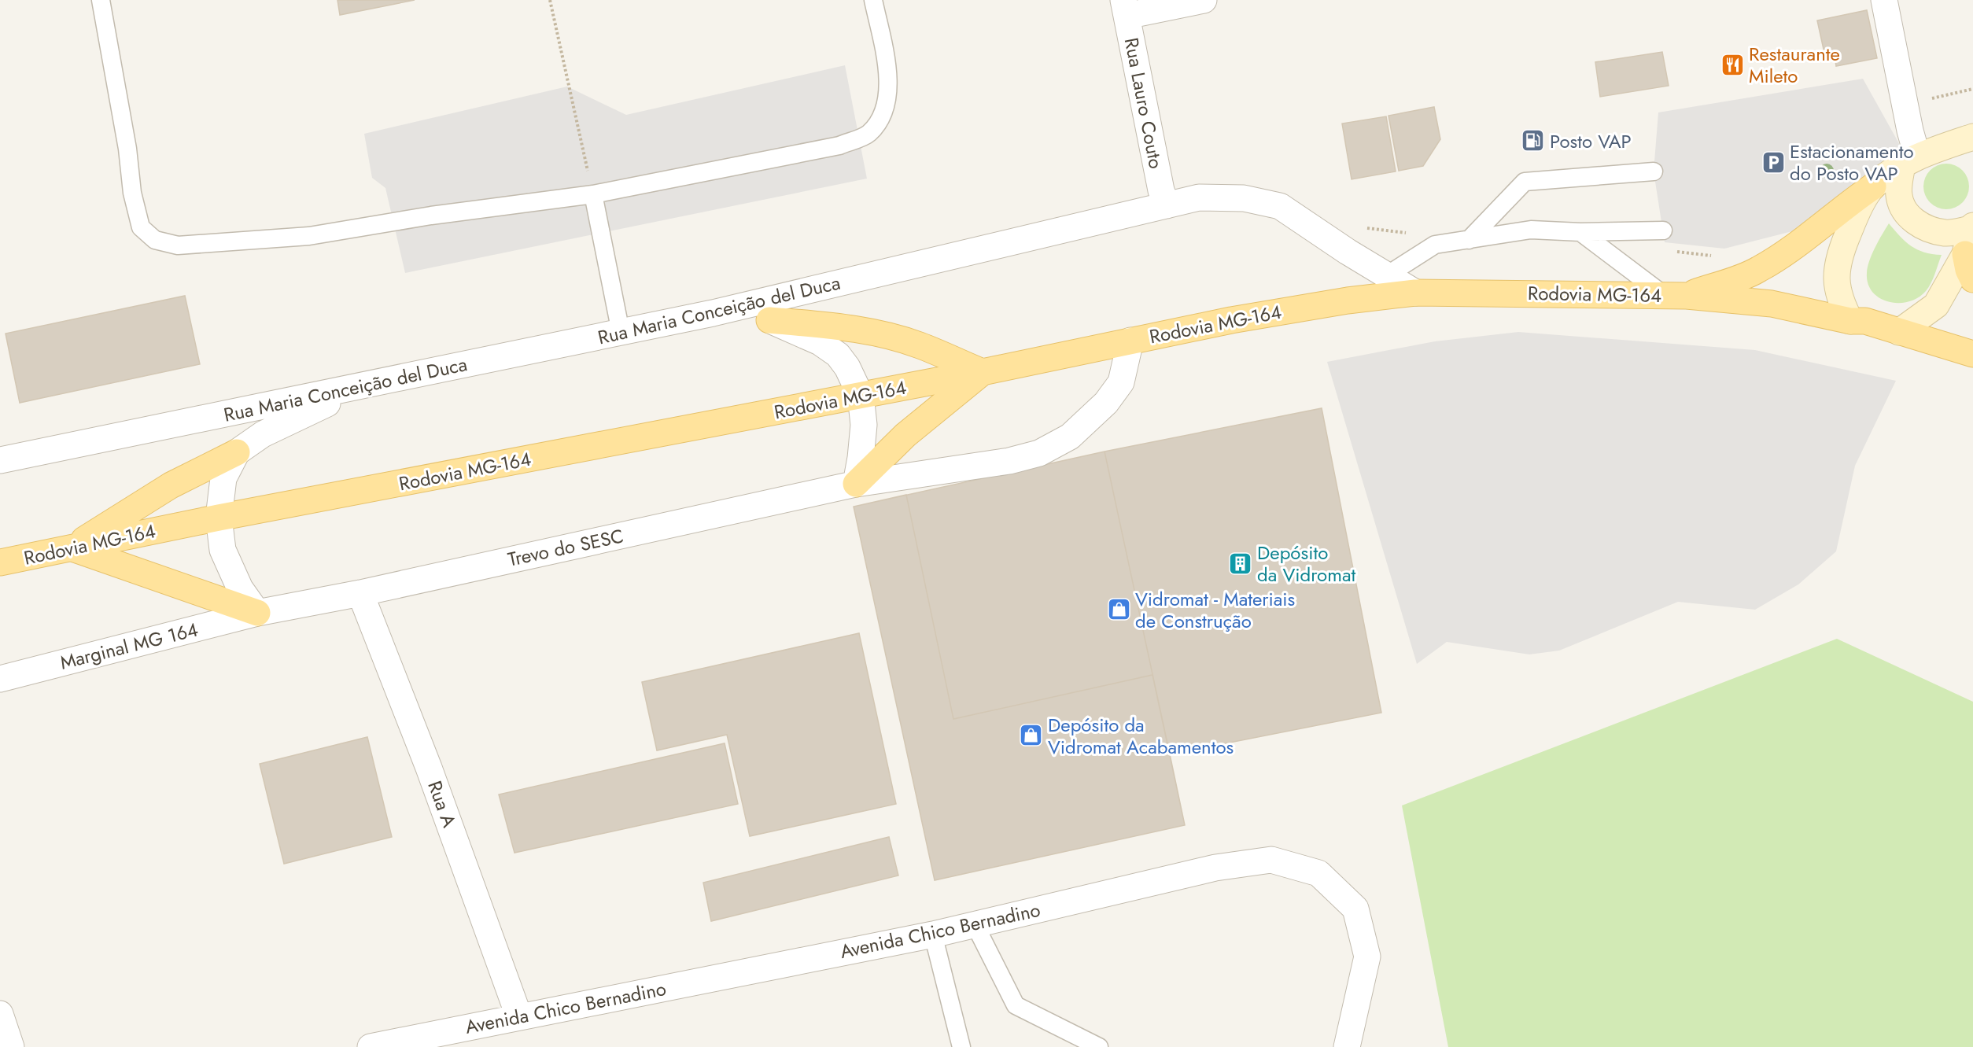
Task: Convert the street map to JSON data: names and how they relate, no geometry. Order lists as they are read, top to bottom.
{
  "streets": {
    "main road": ["Rodovia MG-164"],
    "street": [
      "Rua Lauro Couto",
      "Rua Maria Conceição del Duca",
      "Trevo do SESC",
      "Marginal MG 164",
      "Rua A",
      "Avenida Chico Bernadino"
    ]
  },
  "crossings": [
    ["Rua Lauro Couto", "Rua Maria Conceição del Duca"],
    ["Rodovia MG-164", "Rua Maria Conceição del Duca"],
    ["Rodovia MG-164", "Trevo do SESC"],
    ["Trevo do SESC", "Marginal MG 164"],
    ["Trevo do SESC", "Rua A"],
    ["Rua A", "Avenida Chico Bernadino"]
  ],
  "places": {
    "restaurant": ["Restaurante Mileto"],
    "fuel station": ["Posto VAP"],
    "parking": ["Estacionamento do Posto VAP"],
    "building": ["Depósito da Vidromat"],
    "shop": ["Vidromat - Materiais de Construção", "Depósito da Vidromat Acabamentos"]
  }
}
